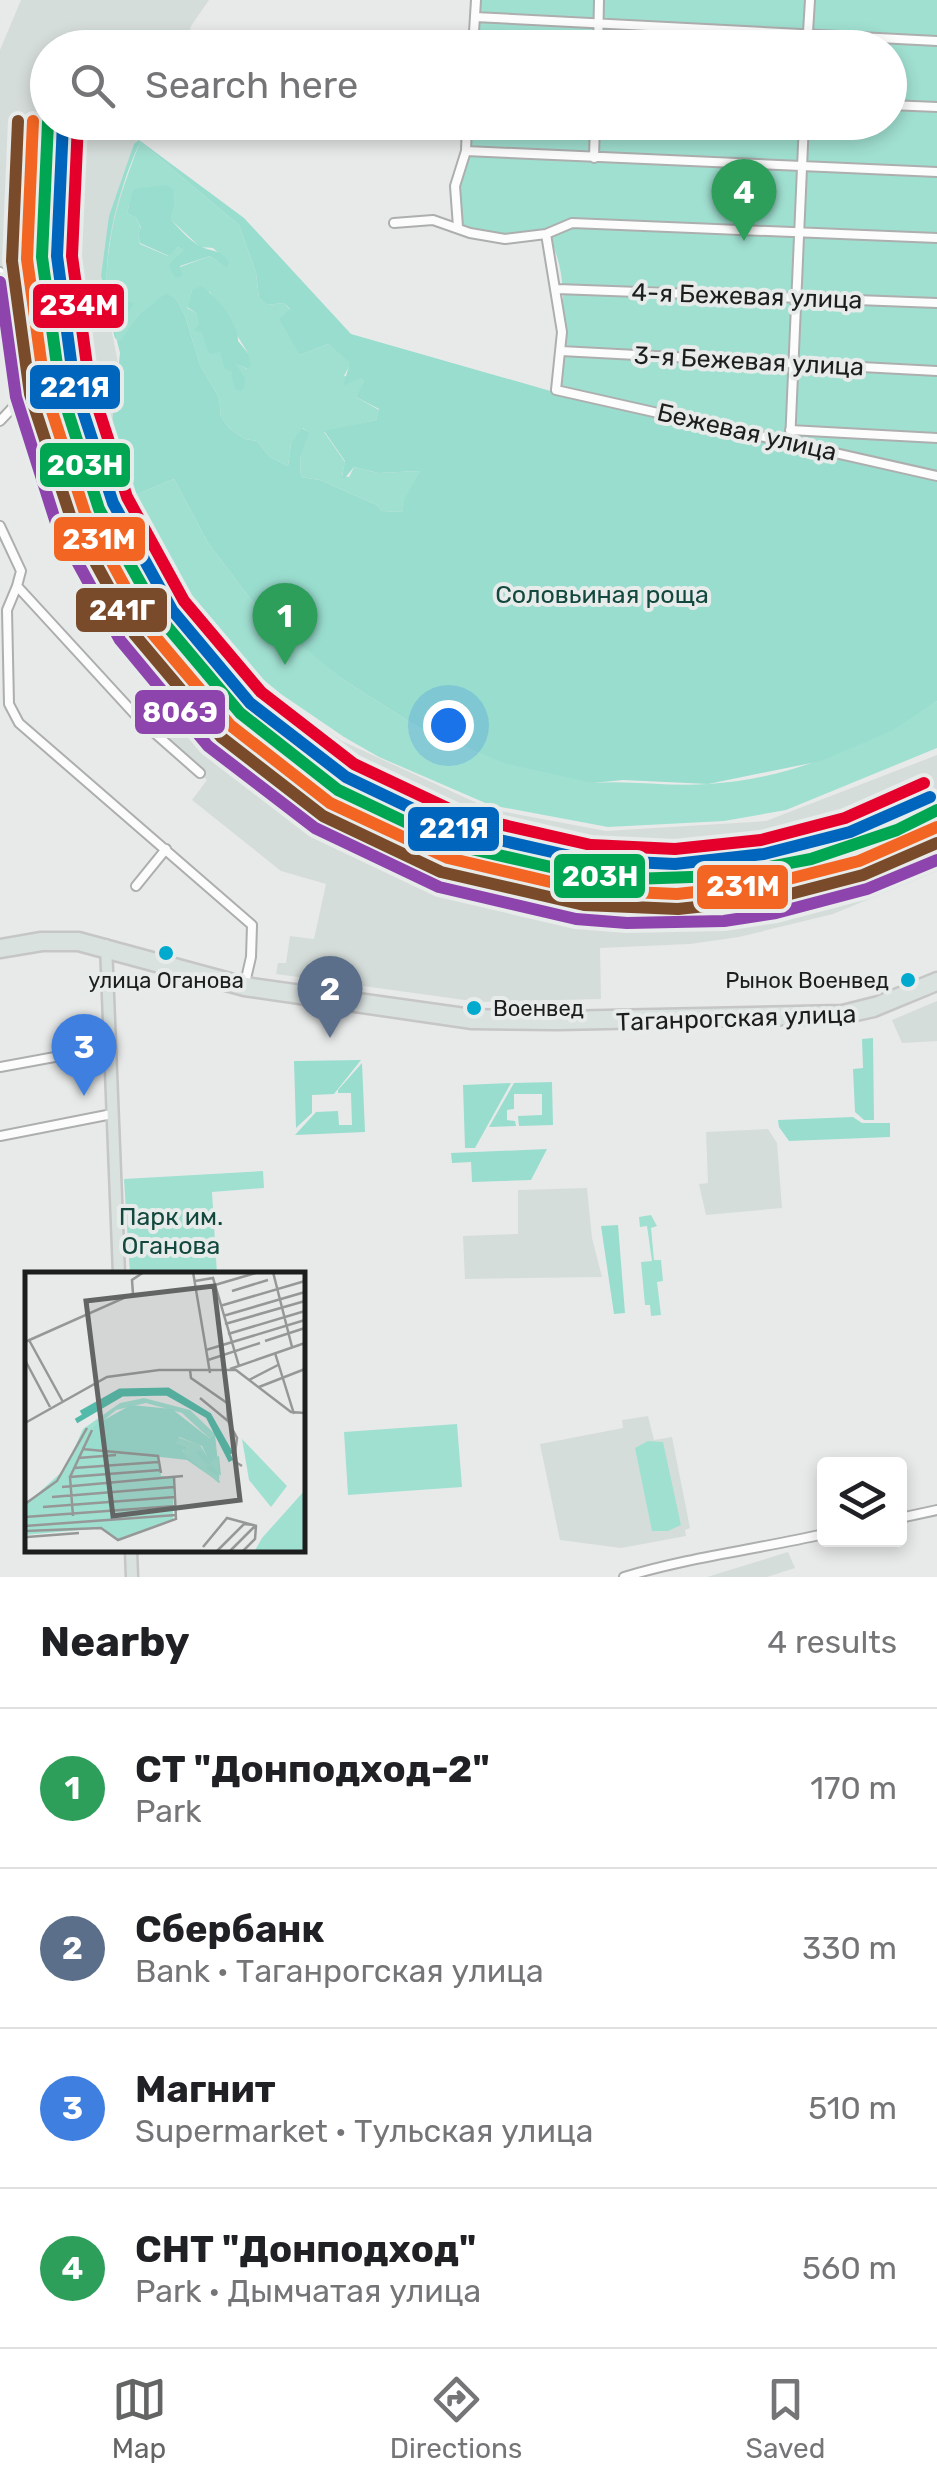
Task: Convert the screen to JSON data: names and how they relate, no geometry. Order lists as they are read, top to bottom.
{
  "streets": {
    "main road": ["Таганрогская улица"],
    "street": ["4-я Бежевая улица", "3-я Бежевая улица", "Бежевая улица"]
  },
  "crossings": [
    ["3-я Бежевая улица", "Бежевая улица"]
  ],
  "parks": ["Соловьиная роща", "Парк им. Оганова"],
  "places": ["улица Оганова", "Рынок Военвед", "Военвед"],
  "lines": [
    "transit line 241Г",
    "transit line 203Н",
    "transit line 231М",
    "transit line 221Я",
    "transit line 234М",
    "transit line 806Э"
  ],
  "page": {
    "search": "Search here",
    "pins": [
      "4",
      "1",
      "2",
      "3"
    ],
    "heading": ["Nearby", "4 results"],
    "list": [
      {
        "mark": "1",
        "name": "СТ \"Донподход-2\"",
        "note": "Park",
        "value": "170 m"
      },
      {
        "mark": "2",
        "name": "Сбербанк",
        "note": "Bank · Таганрогская улица",
        "value": "330 m"
      },
      {
        "mark": "3",
        "name": "Магнит",
        "note": "Supermarket · Тульская улица",
        "value": "510 m"
      },
      {
        "mark": "4",
        "name": "СНТ \"Донподход\"",
        "note": "Park · Дымчатая улица",
        "value": "560 m"
      }
    ],
    "nav": ["Map", "Directions", "Saved"]
  }
}
